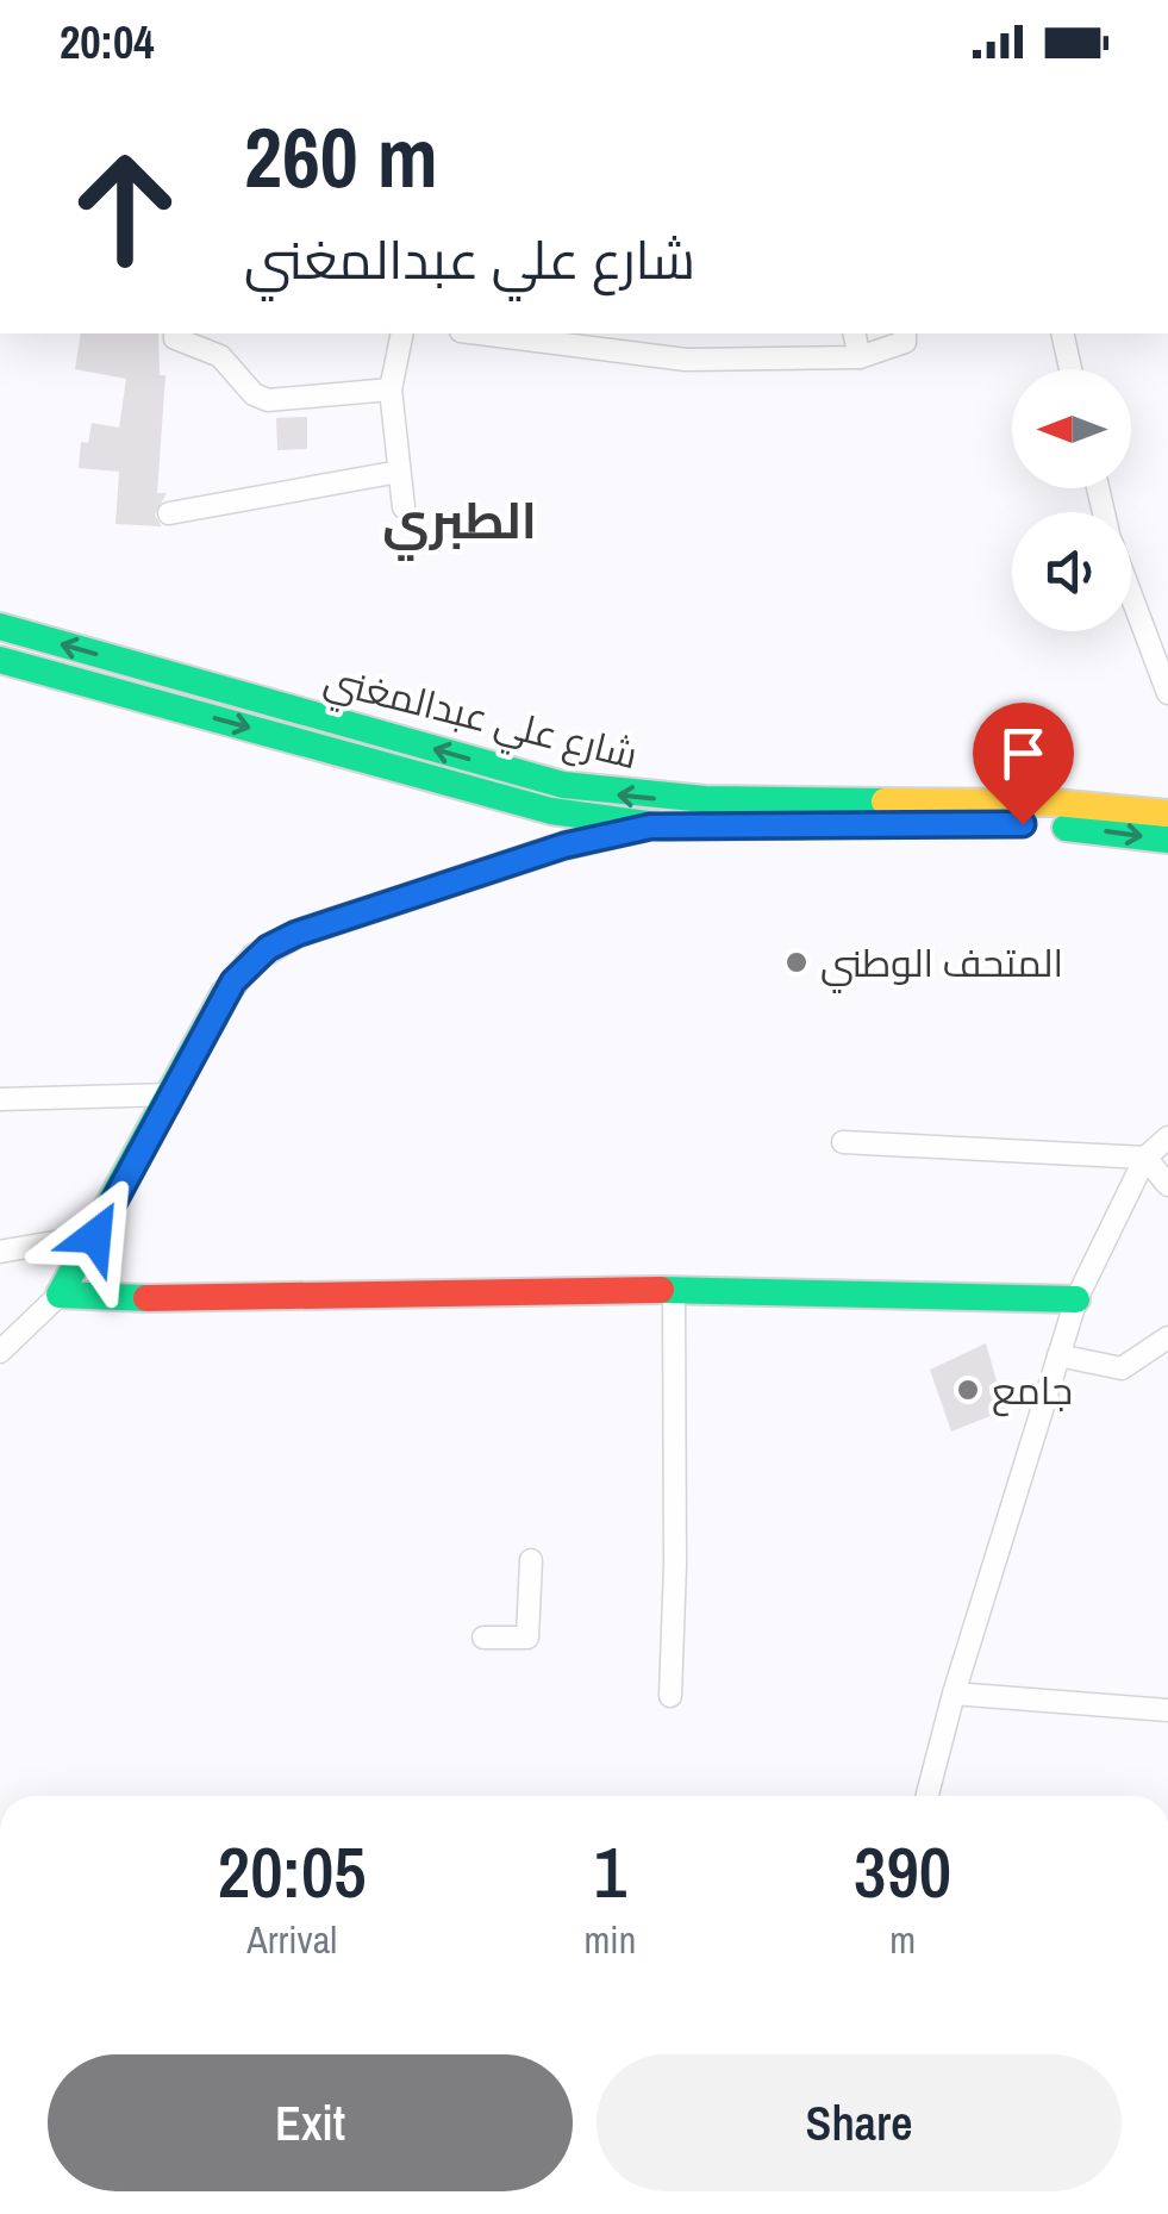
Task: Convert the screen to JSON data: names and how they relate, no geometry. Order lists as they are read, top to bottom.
{
  "streets": {
    "main road": ["شارع علي عبدالمغني"]
  },
  "districts": ["الطبري"],
  "places": ["المتحف الوطني", "جامع"],
  "north": "left",
  "page": {
    "status": "20:04",
    "turn": ["260 m", "شارع علي عبدالمغني"],
    "eta": [
      "20:05",
      "Arrival",
      "1",
      "min",
      "390",
      "m"
    ],
    "buttons": ["Exit", "Share"]
  }
}
